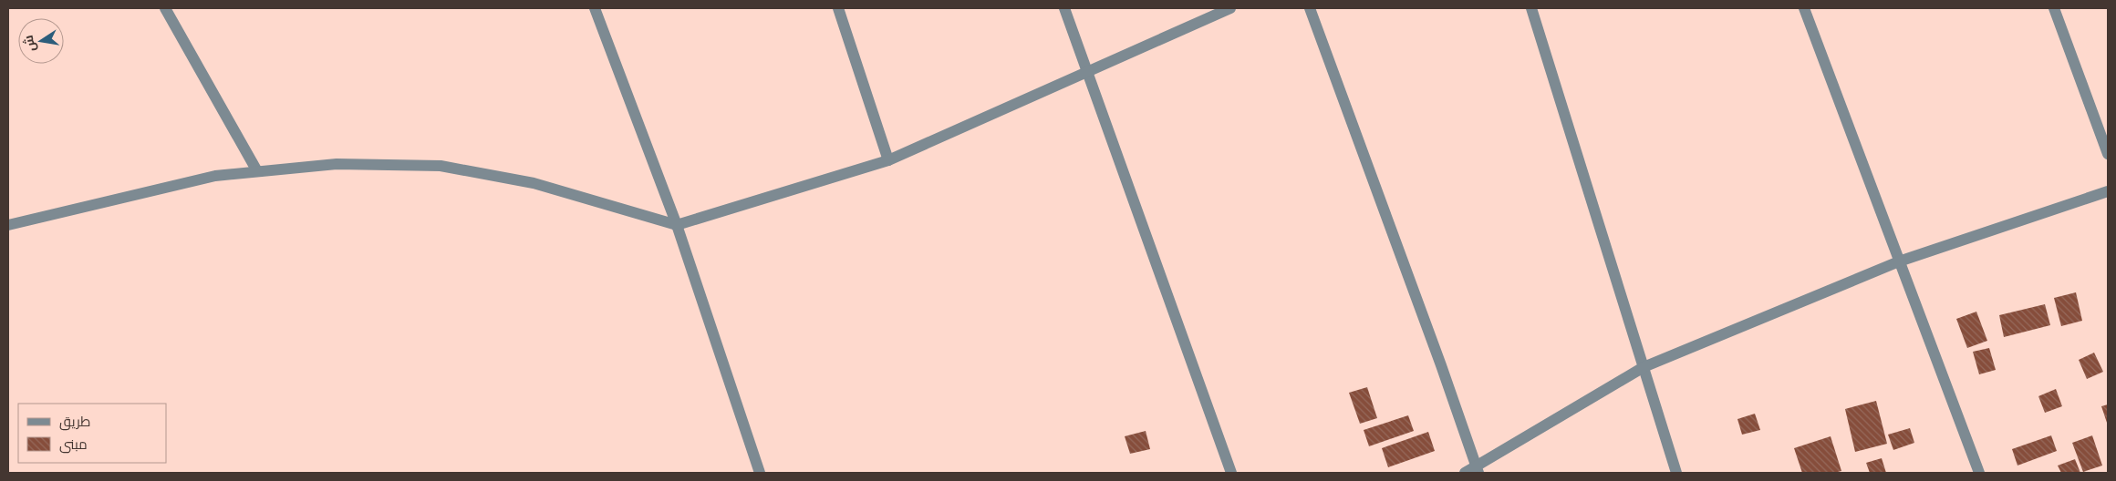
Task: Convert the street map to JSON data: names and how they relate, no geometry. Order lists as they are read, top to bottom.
{
  "legend": ["طريق", "مبنى"],
  "north": "left"
}
